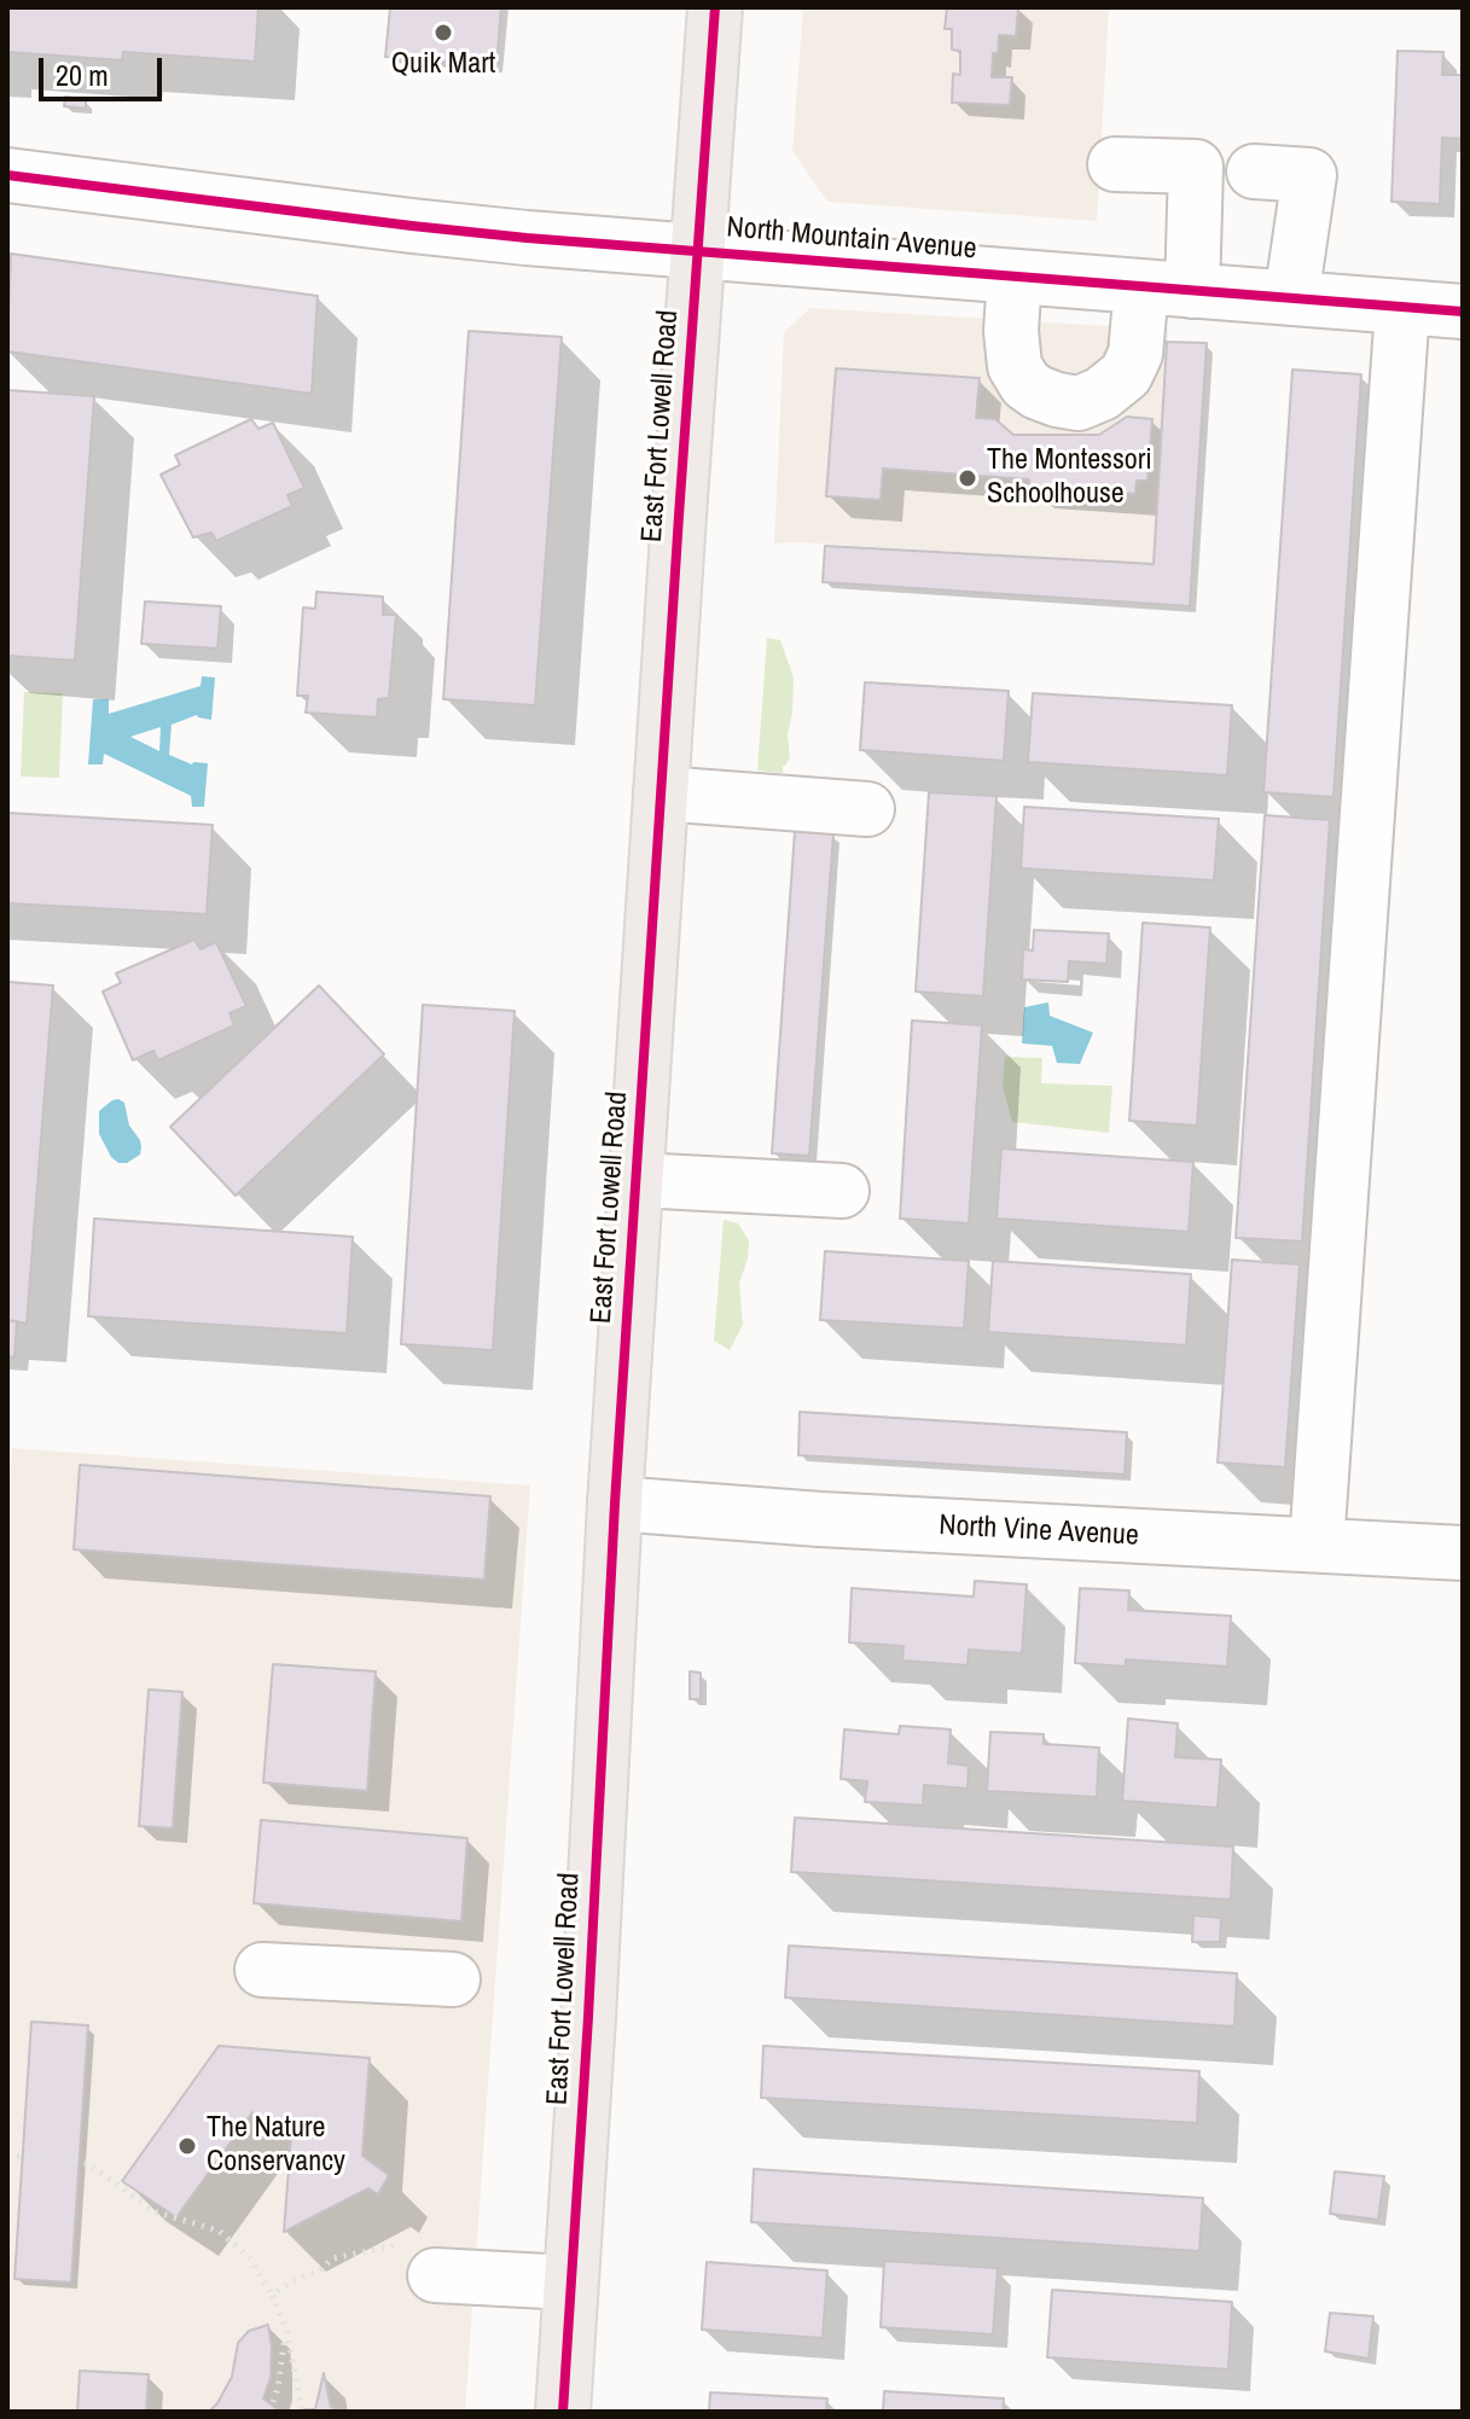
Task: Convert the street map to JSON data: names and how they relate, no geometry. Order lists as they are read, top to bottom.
{
  "streets": {
    "main road": ["East Fort Lowell Road"],
    "street": ["North Mountain Avenue", "North Vine Avenue"]
  },
  "crossings": [
    ["North Mountain Avenue", "East Fort Lowell Road"],
    ["East Fort Lowell Road", "North Vine Avenue"]
  ],
  "places": ["Quik Mart", "The Montessori Schoolhouse", "The Nature Conservancy"],
  "scale_bar": "20 m"
}
